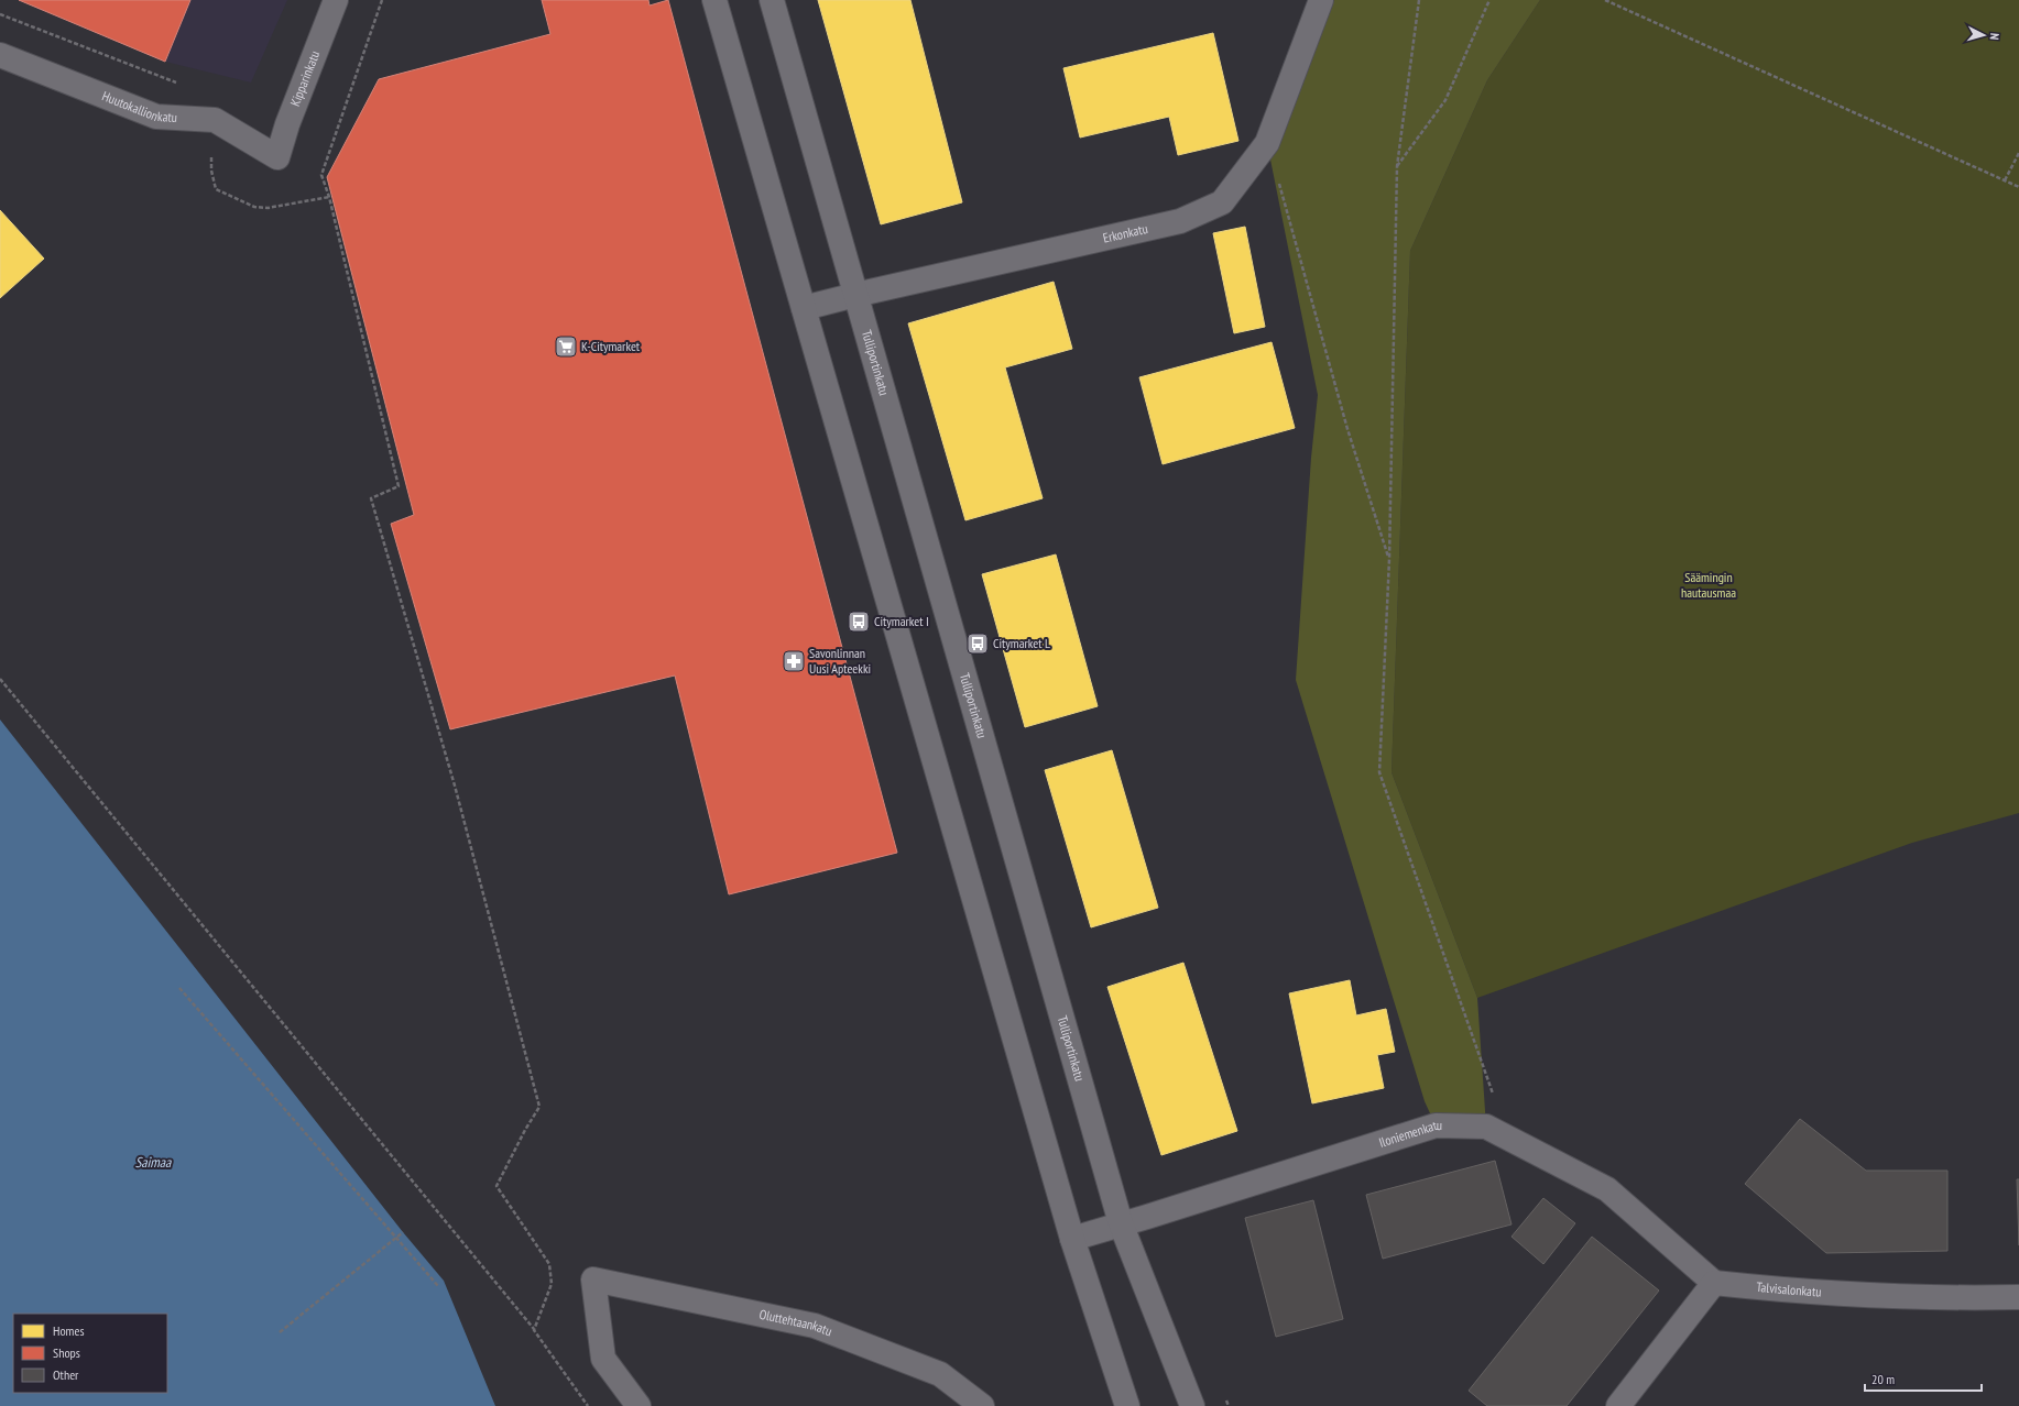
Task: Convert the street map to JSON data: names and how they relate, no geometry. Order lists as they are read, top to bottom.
{
  "streets": {
    "main road": [
      "Kipparinkatu",
      "Huutokallionkatu",
      "Erkonkatu",
      "Tulliportinkatu",
      "Iloniemenkatu",
      "Talvisalonkatu",
      "Oluttehtaankatu"
    ]
  },
  "crossings": [
    ["Kipparinkatu", "Huutokallionkatu"],
    ["Erkonkatu", "Tulliportinkatu"],
    ["Tulliportinkatu", "Iloniemenkatu"],
    ["Iloniemenkatu", "Talvisalonkatu"]
  ],
  "water": ["Saimaa"],
  "parks": ["Säämingin hautausmaa"],
  "places": {
    "supermarket": ["K-Citymarket"],
    "bus stop": ["Citymarket I", "Citymarket L"],
    "pharmacy": ["Savonlinnan Uusi Apteekki"]
  },
  "legend": ["Homes", "Shops", "Other"],
  "scale_bar": "20 m",
  "north": "right"
}
